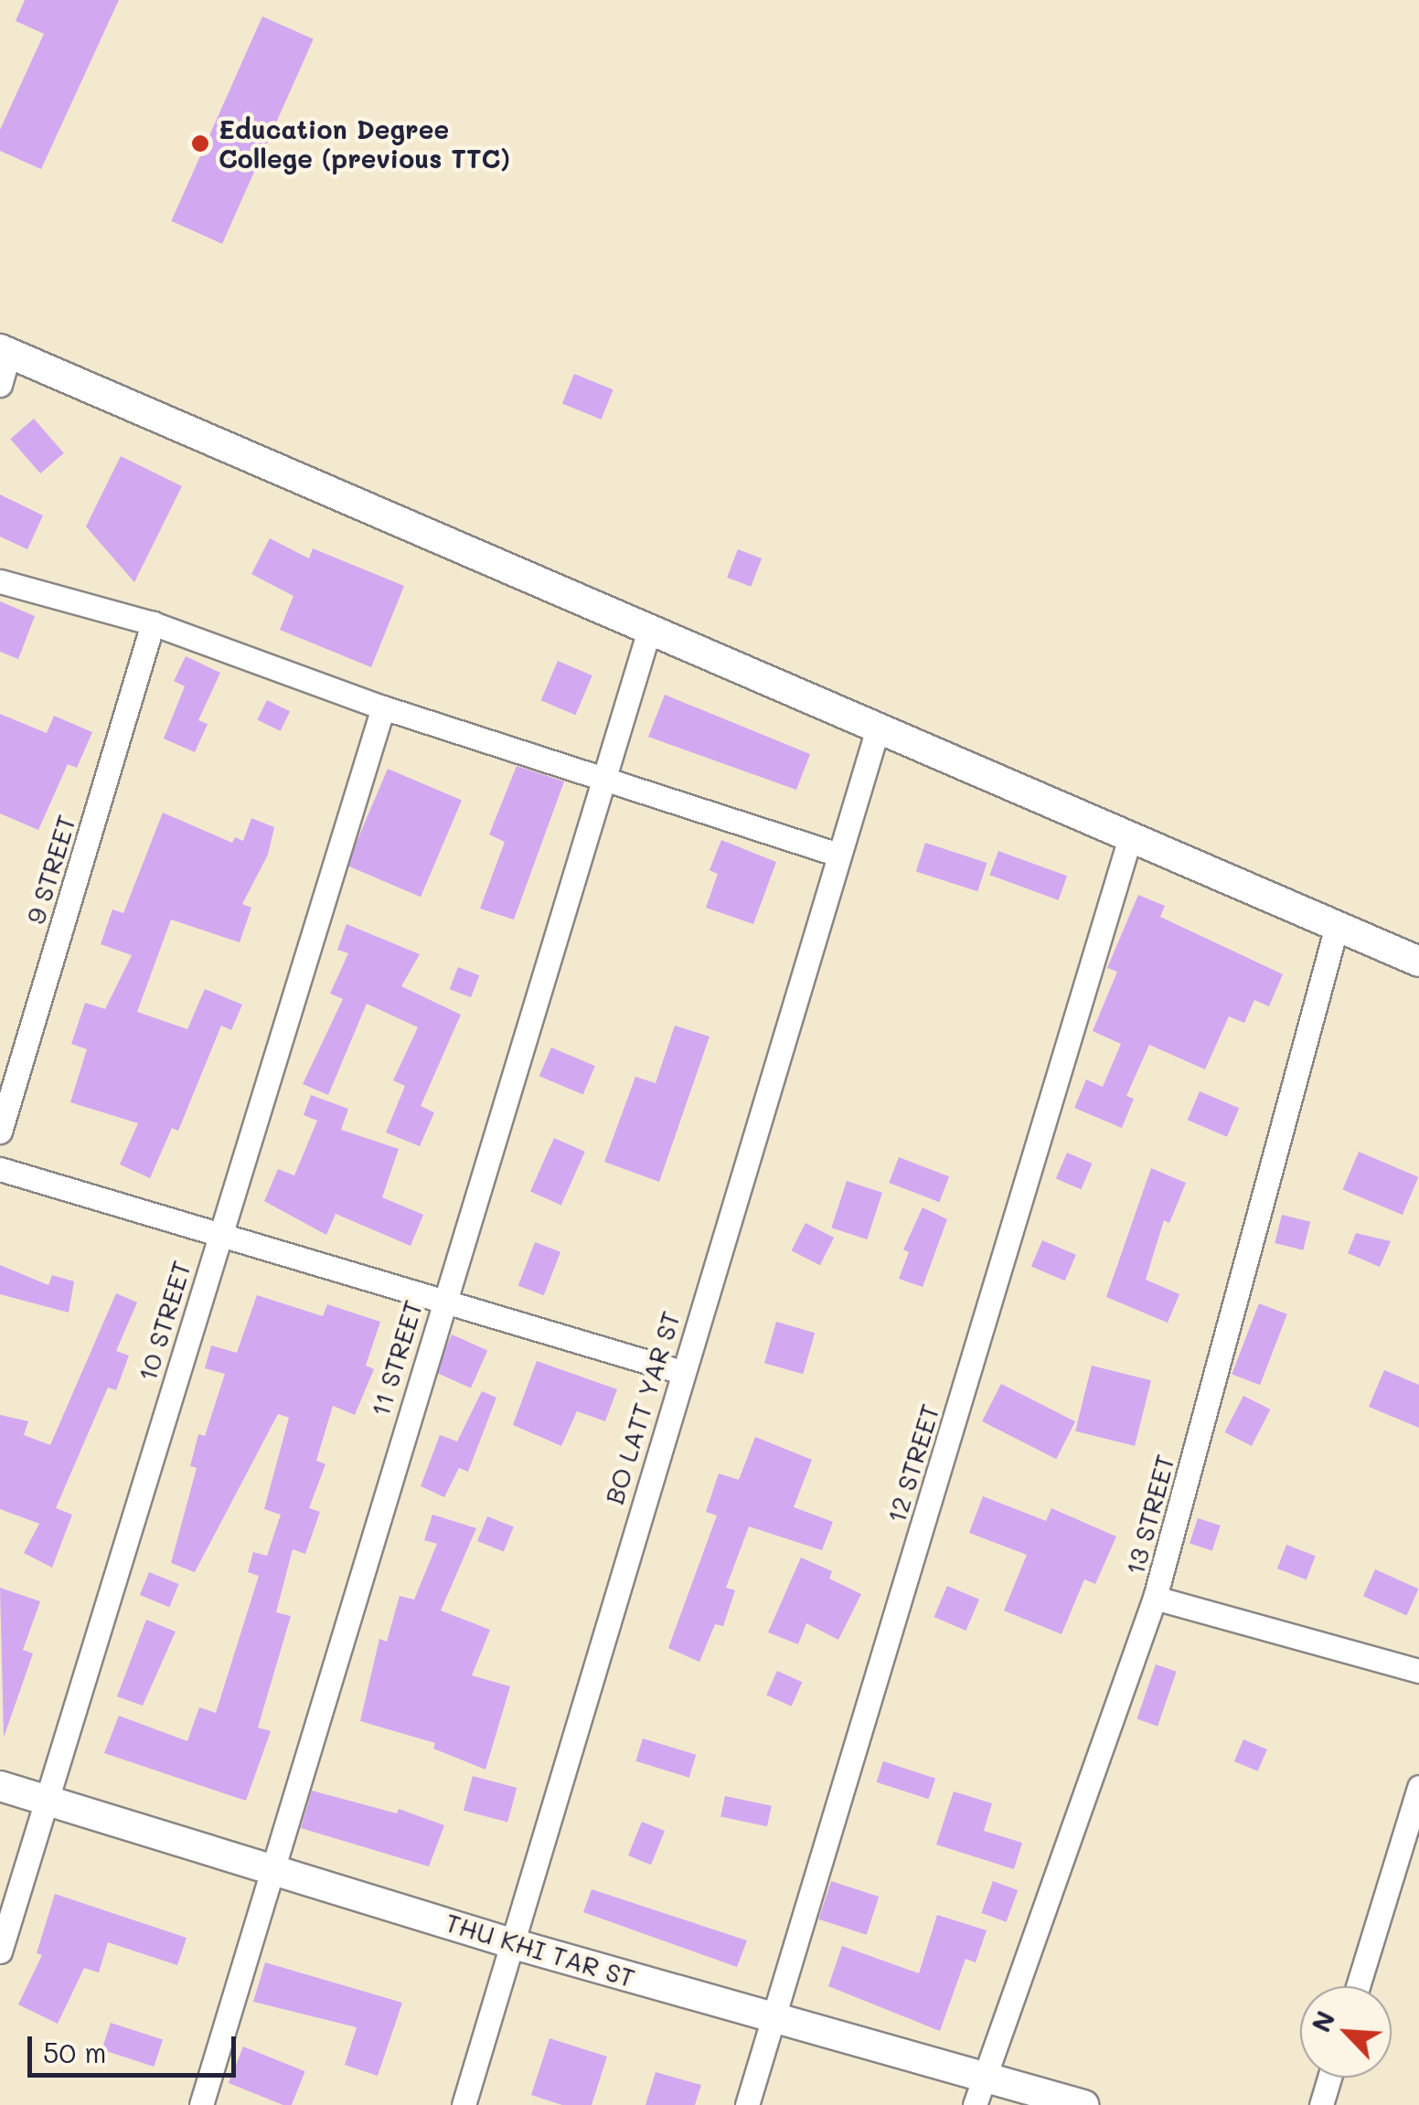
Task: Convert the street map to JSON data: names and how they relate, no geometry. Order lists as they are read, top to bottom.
{
  "streets": {
    "street": [
      "9 STREET",
      "10 STREET",
      "11 STREET",
      "BO LATT YAR ST",
      "12 STREET",
      "13 STREET",
      "THU KHI TAR ST"
    ]
  },
  "crossings": [
    ["10 STREET", "THU KHI TAR ST"],
    ["11 STREET", "THU KHI TAR ST"],
    ["BO LATT YAR ST", "THU KHI TAR ST"],
    ["12 STREET", "THU KHI TAR ST"],
    ["13 STREET", "THU KHI TAR ST"]
  ],
  "places": ["Education Degree College (previous TTC)"],
  "scale_bar": "50 m",
  "north": "top left"
}
